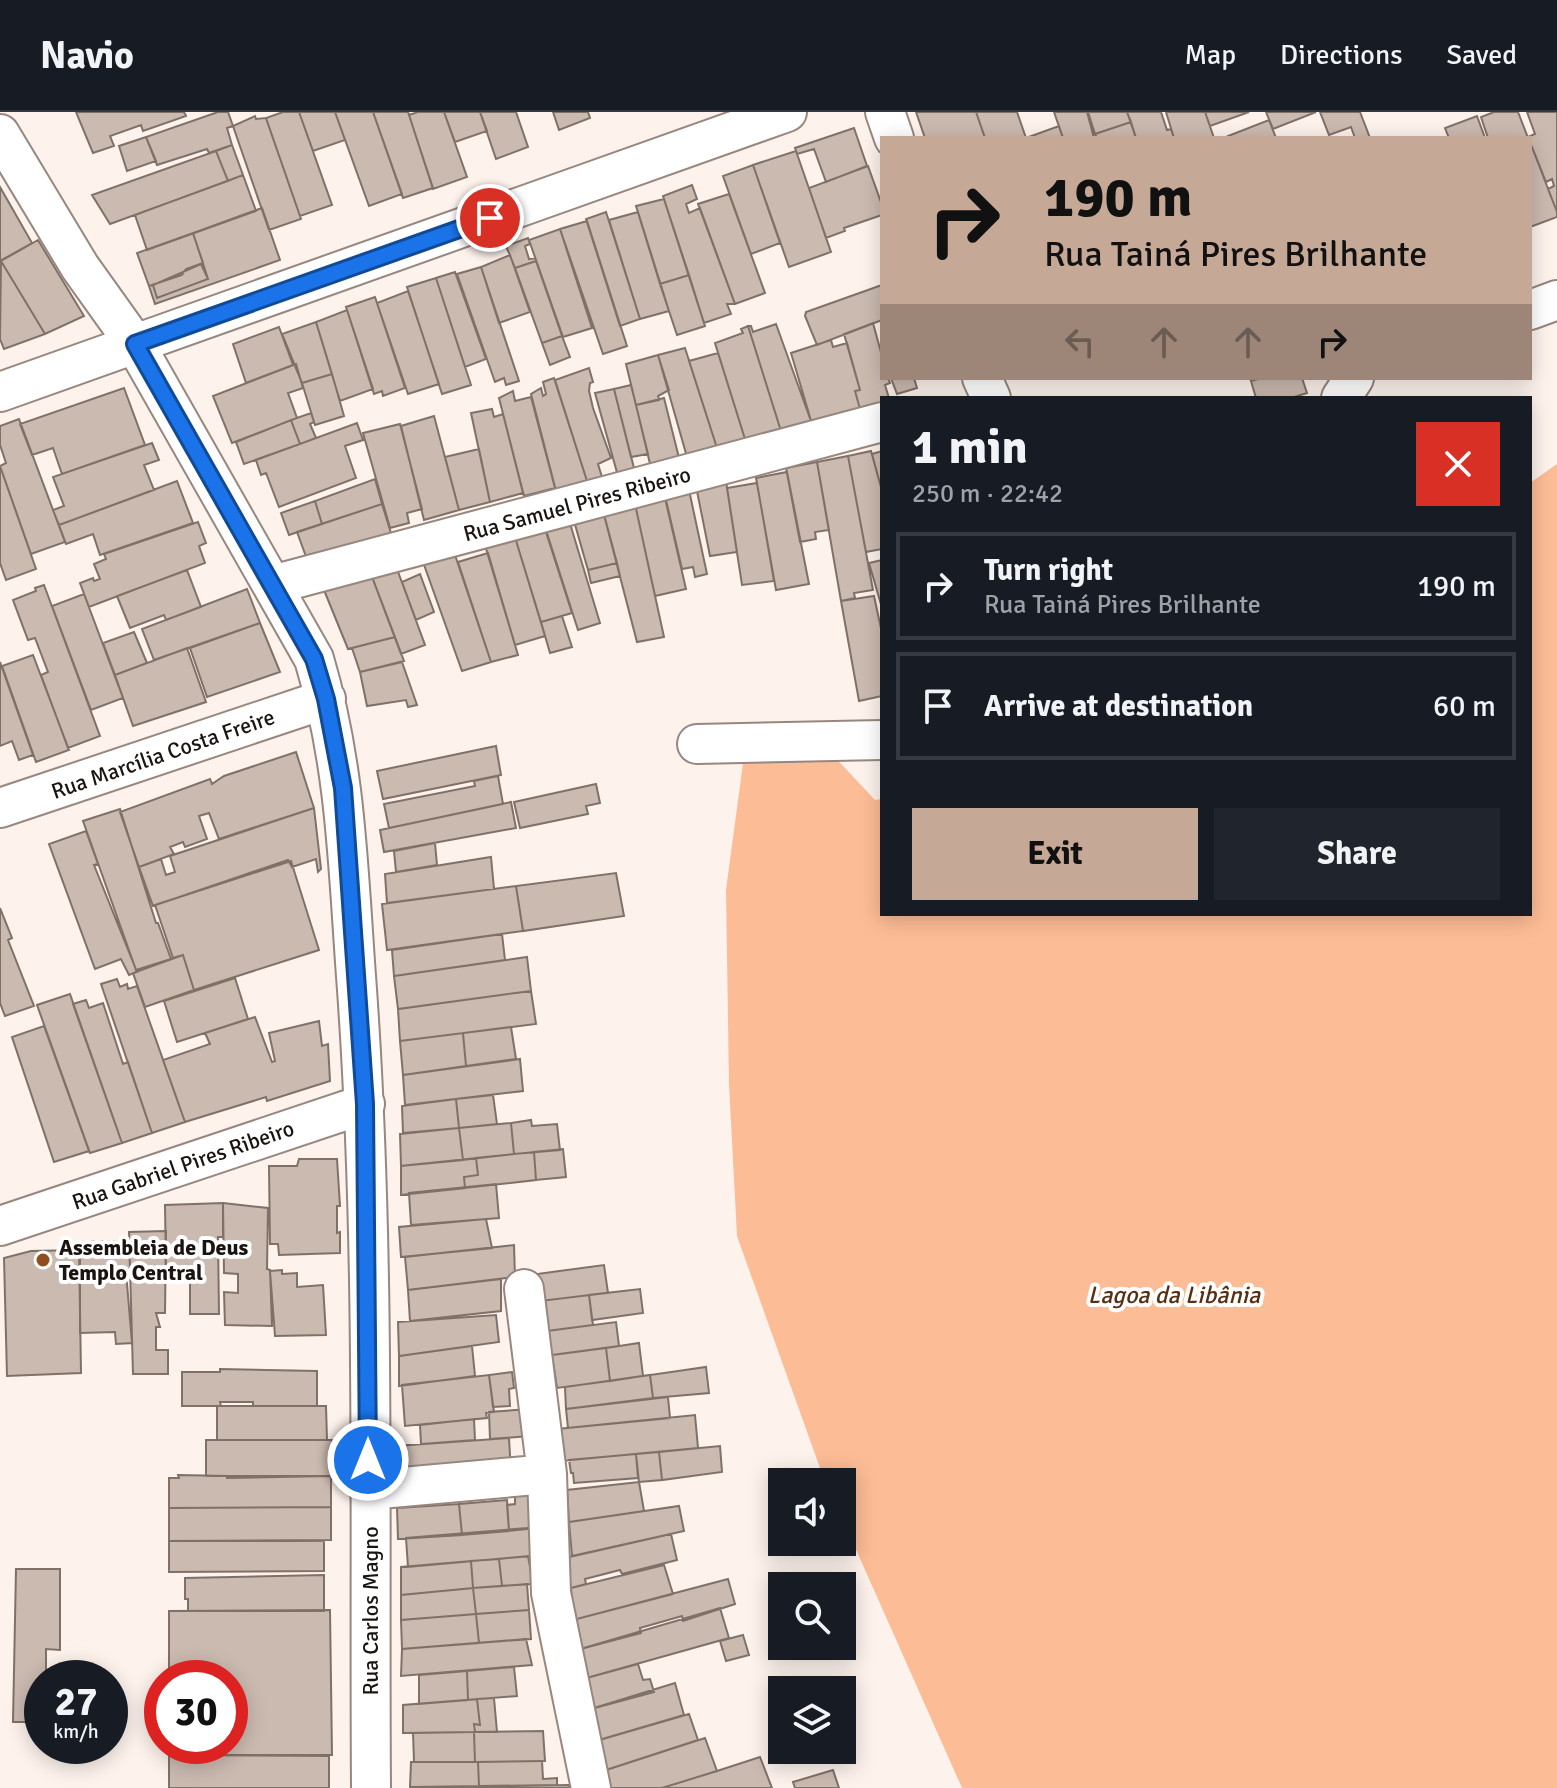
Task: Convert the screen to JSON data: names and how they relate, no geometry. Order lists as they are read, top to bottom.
{
  "streets": {
    "street": [
      "Rua Samuel Pires Ribeiro",
      "Rua Marcília Costa Freire",
      "Rua Gabriel Pires Ribeiro",
      "Rua Carlos Magno"
    ]
  },
  "crossings": [
    ["Rua Samuel Pires Ribeiro", "Rua Carlos Magno"],
    ["Rua Marcília Costa Freire", "Rua Carlos Magno"],
    ["Rua Gabriel Pires Ribeiro", "Rua Carlos Magno"]
  ],
  "water": ["Lagoa da Libânia"],
  "places": ["Assembleia de Deus Templo Central"],
  "page": {
    "header": "Navio",
    "nav": ["Map", "Directions", "Saved"],
    "turn": ["190 m", "Rua Tainá Pires Brilhante"],
    "heading": ["1 min", "250 m · 22:42"],
    "list": [
      {
        "name": "Turn right",
        "note": "Rua Tainá Pires Brilhante",
        "value": "190 m"
      },
      {
        "name": "Arrive at destination",
        "value": "60 m"
      }
    ],
    "buttons": ["Exit", "Share"],
    "speed": "27 km/h",
    "limit": "30"
  }
}
